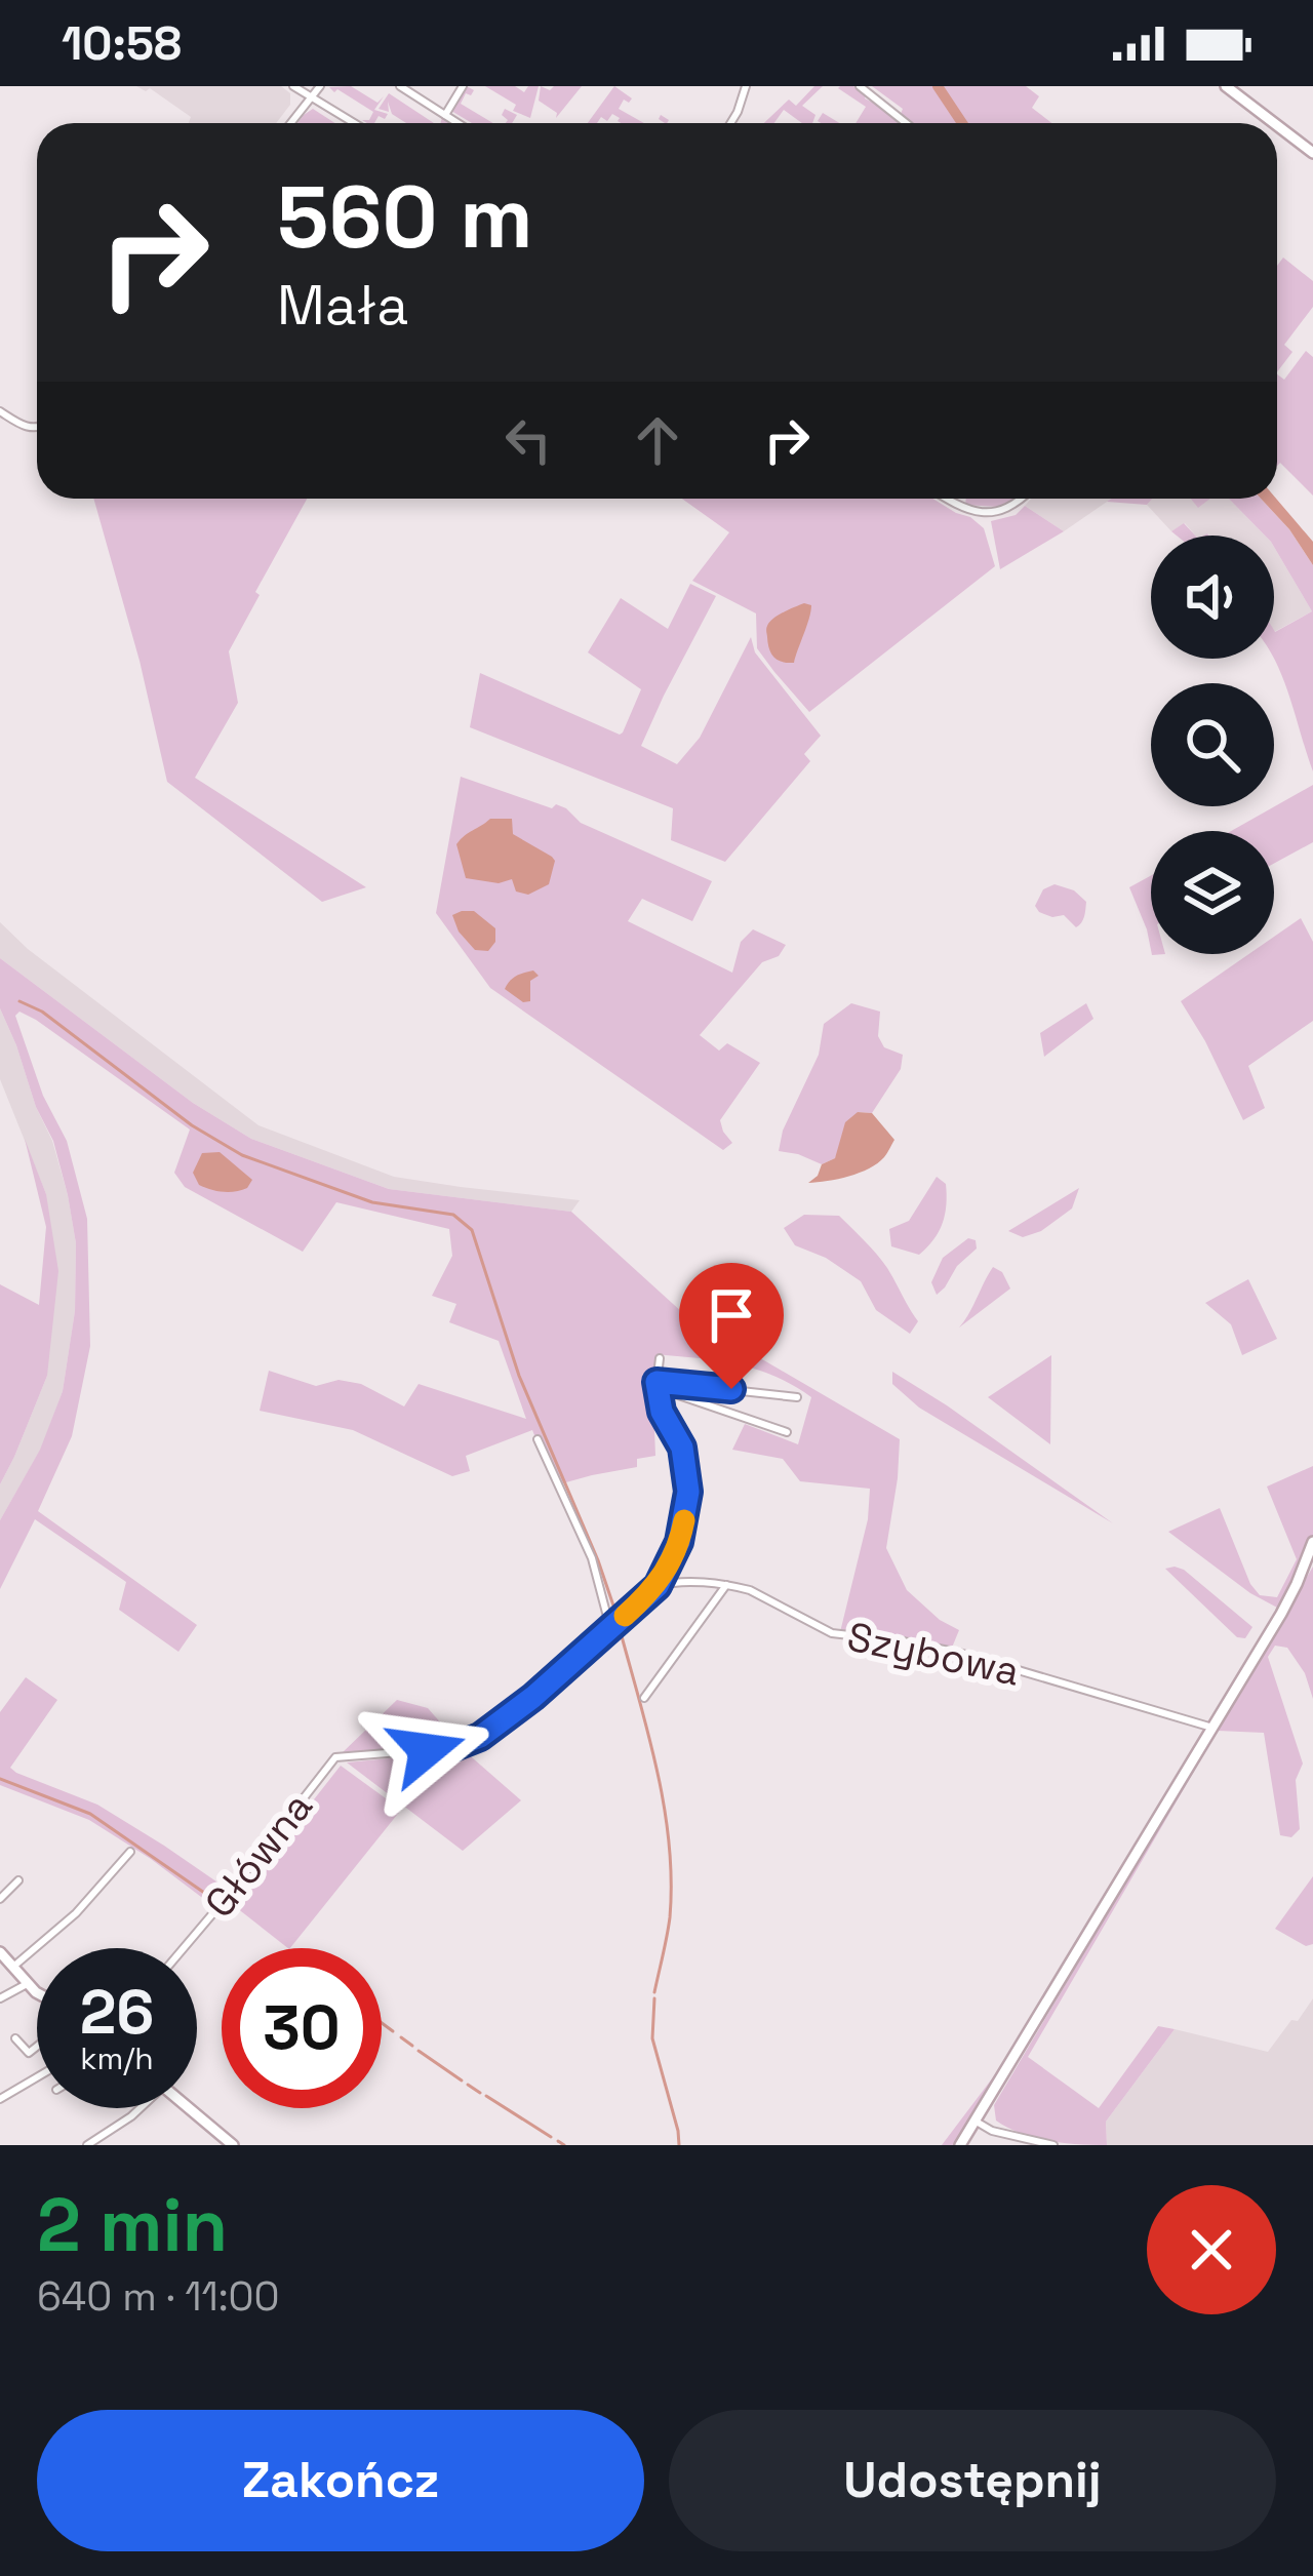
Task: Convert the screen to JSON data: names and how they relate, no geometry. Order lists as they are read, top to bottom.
{
  "streets": {
    "street": ["Szybowa", "Główna"]
  },
  "crossings": [
    ["Szybowa", "Główna"]
  ],
  "page": {
    "status": "10:58",
    "turn": ["560 m", "Mała"],
    "speed": "26 km/h",
    "limit": "30",
    "heading": ["2 min", "640 m · 11:00"],
    "buttons": ["Zakończ", "Udostępnij"]
  }
}
